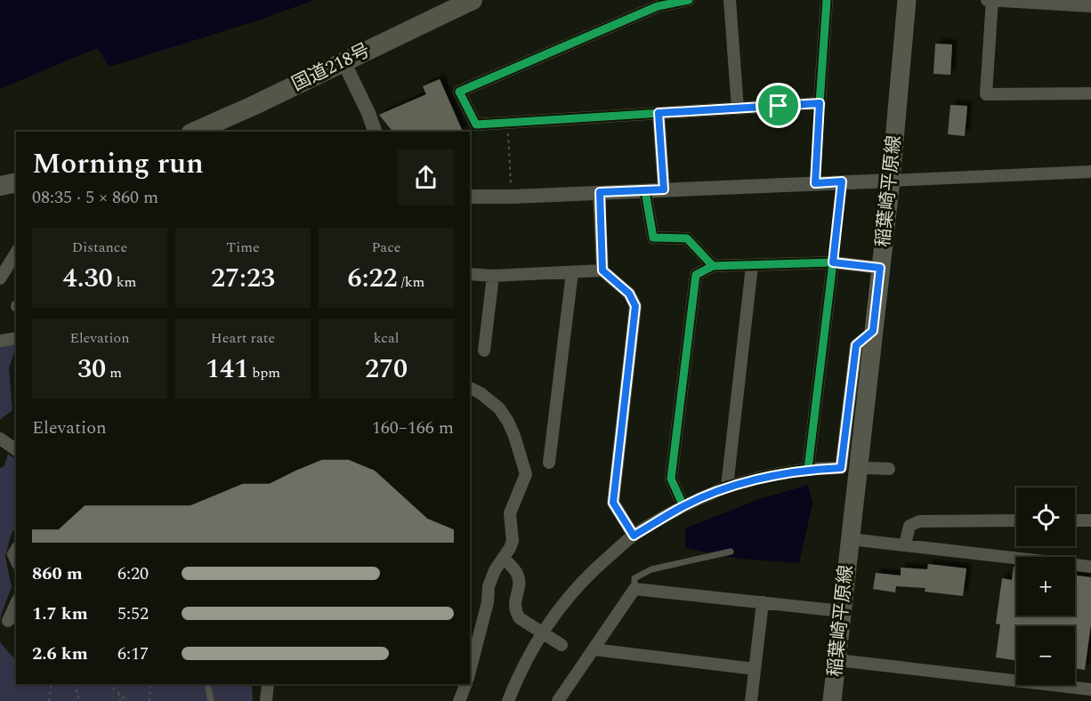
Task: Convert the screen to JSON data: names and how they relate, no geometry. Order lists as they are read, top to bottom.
{
  "streets": {
    "highway": ["国道218号"],
    "main road": ["稲葉崎平原線"]
  },
  "page": {
    "heading": ["Morning run", "08:35 · 5 × 860 m"],
    "stats": [
      ["Distance", "4.30 km"],
      ["Time", "27:23"],
      ["Pace", "6:22 /km"],
      ["Elevation", "30 m"],
      ["Heart rate", "141 bpm"],
      ["kcal", "270"]
    ],
    "chart": ["Elevation", "160–166 m"],
    "map_buttons": ["+", "−"],
    "list": [
      {
        "name": "860 m",
        "note": "6:20"
      },
      {
        "name": "1.7 km",
        "note": "5:52"
      },
      {
        "name": "2.6 km",
        "note": "6:17"
      }
    ]
  }
}
